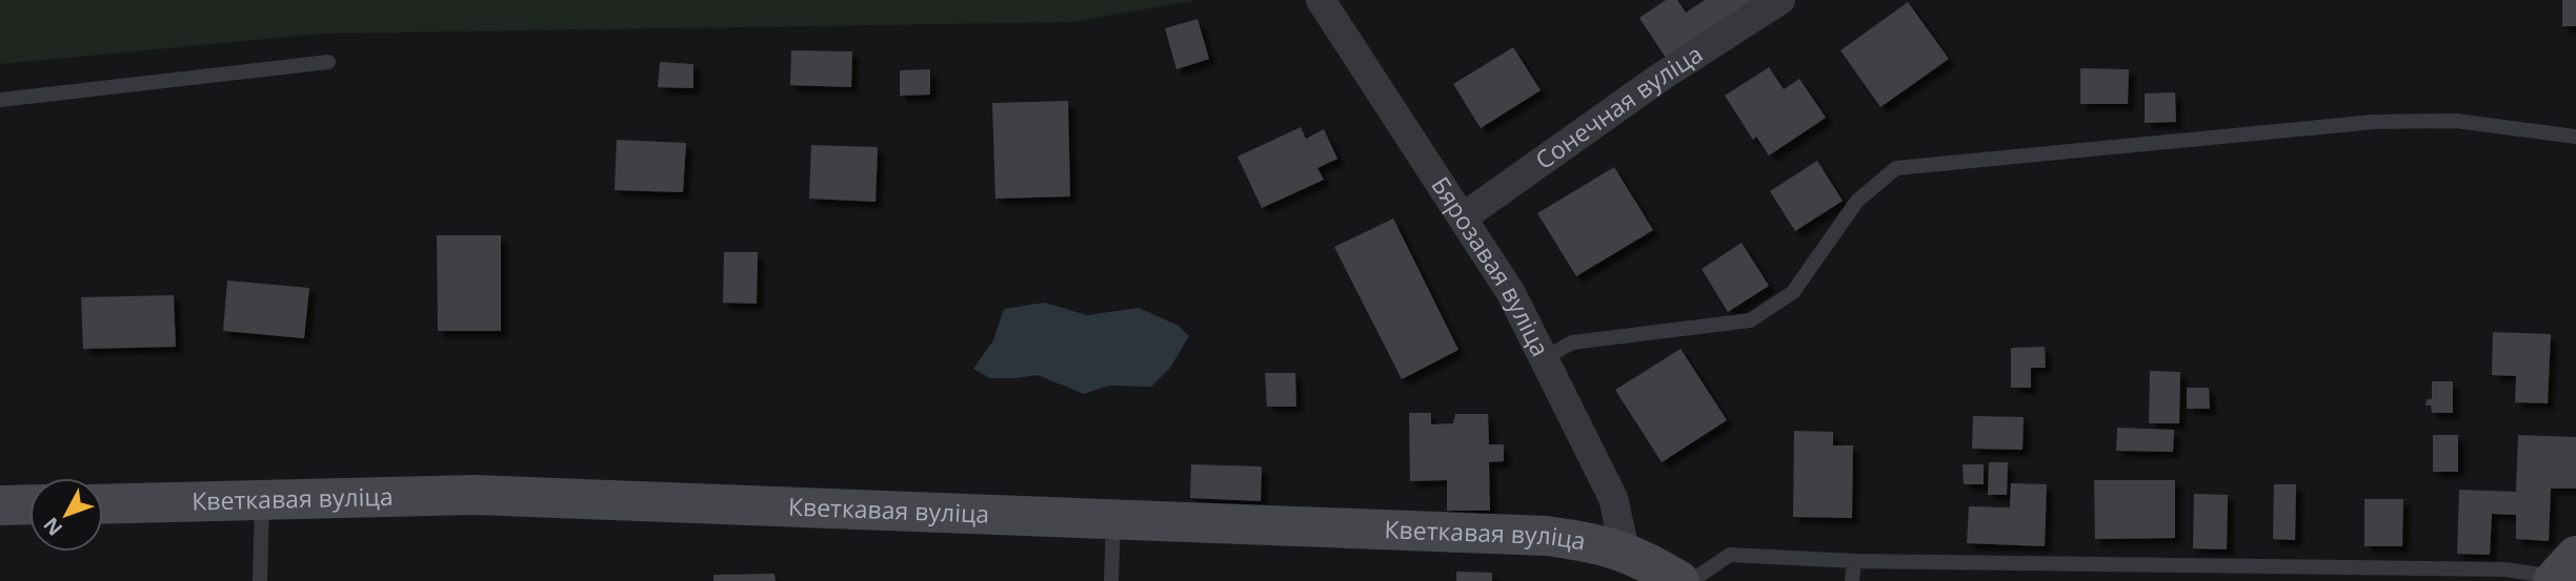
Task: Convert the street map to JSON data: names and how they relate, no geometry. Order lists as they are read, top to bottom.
{
  "streets": {
    "street": ["Сонечная вуліца", "Бярозавая вуліца", "Кветкавая вуліца"]
  },
  "crossings": [
    ["Сонечная вуліца", "Бярозавая вуліца"],
    ["Бярозавая вуліца", "Кветкавая вуліца"]
  ],
  "north": "bottom left"
}
